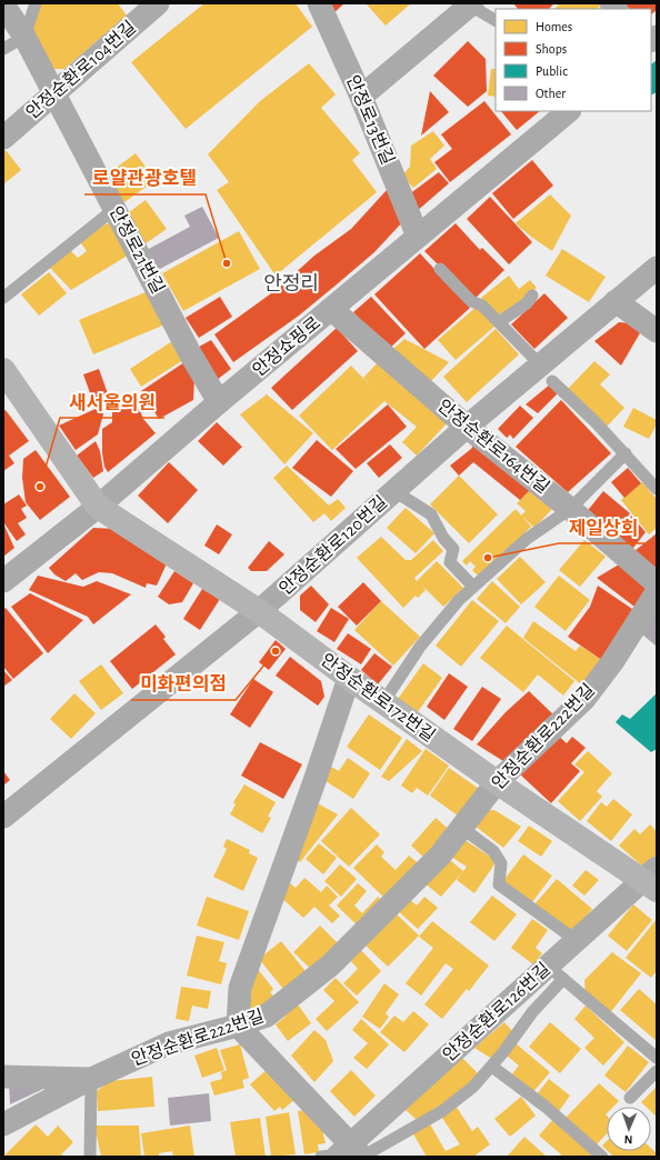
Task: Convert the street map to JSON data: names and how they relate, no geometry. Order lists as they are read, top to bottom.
{
  "streets": {
    "street": [
      "안정순환로104번길",
      "안정로13번길",
      "안정로21번길",
      "안정쇼핑로",
      "안정순환로164번길",
      "안정순환로120번길",
      "안정순환로172번길",
      "안정순환로222번길",
      "안정순환로126번길"
    ]
  },
  "crossings": [
    ["안정순환로104번길", "안정로21번길"],
    ["안정로13번길", "안정쇼핑로"],
    ["안정로21번길", "안정쇼핑로"],
    ["안정쇼핑로", "안정순환로164번길"],
    ["안정쇼핑로", "안정순환로172번길"],
    ["안정순환로164번길", "안정순환로120번길"],
    ["안정순환로120번길", "안정순환로172번길"],
    ["안정순환로172번길", "안정순환로222번길"],
    ["안정순환로172번길", "안정순환로126번길"]
  ],
  "districts": ["안정리"],
  "places": [
    "로얄관광호텔",
    "새서울의원",
    "제일상회",
    "미화편의점"
  ],
  "legend": [
    "Homes",
    "Shops",
    "Public",
    "Other"
  ],
  "north": "bottom"
}
